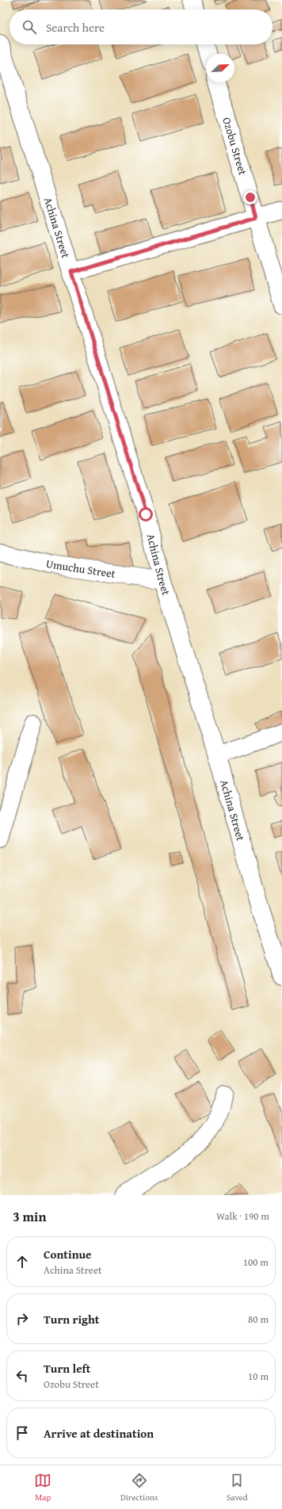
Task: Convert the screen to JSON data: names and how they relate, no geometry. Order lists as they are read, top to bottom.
{
  "streets": {
    "street": ["Ozobu Street", "Achina Street", "Umuchu Street"]
  },
  "crossings": [
    ["Achina Street", "Umuchu Street"]
  ],
  "north": "top right",
  "page": {
    "search": "Search here",
    "heading": ["3 min", "Walk · 190 m"],
    "list": [
      ["Continue", "Achina Street", "100 m"],
      ["Turn right", "80 m"],
      ["Turn left", "Ozobu Street", "10 m"],
      "Arrive at destination"
    ],
    "nav": ["Map", "Directions", "Saved"]
  }
}
